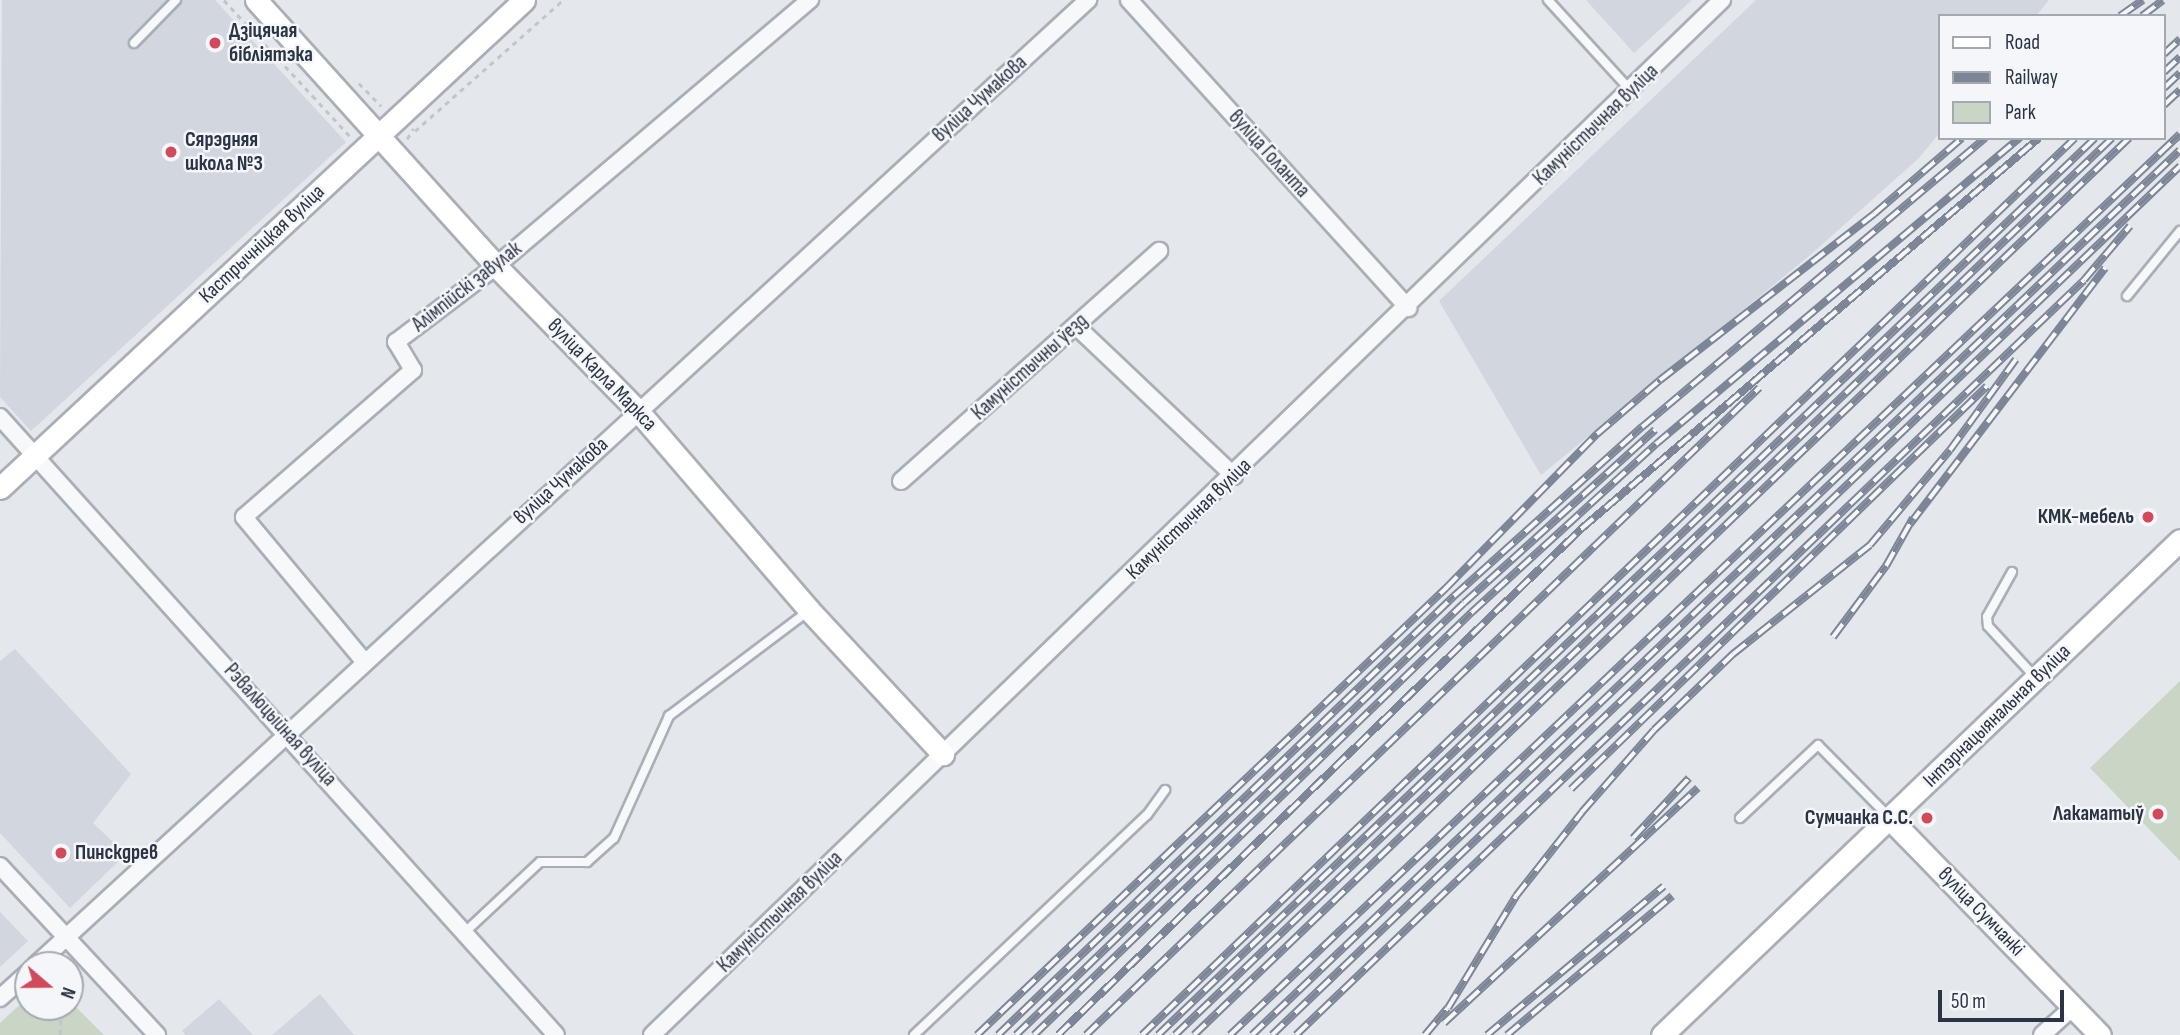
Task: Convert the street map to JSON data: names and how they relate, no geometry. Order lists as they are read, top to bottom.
{
  "streets": {
    "street": [
      "вуліца Чумакова",
      "Камуністычная вуліца",
      "вуліца Голанта",
      "Кастрычніцкая вуліца",
      "Алімпійскі завулак",
      "Камуністычны ўезд",
      "вуліца Карла Маркса",
      "Інтэрнацыянальная вуліца",
      "Рэвалюцыйная вуліца",
      "вуліца Сумчанкі"
    ]
  },
  "crossings": [
    ["вуліца Чумакова", "Алімпійскі завулак"],
    ["вуліца Чумакова", "вуліца Карла Маркса"],
    ["вуліца Чумакова", "Рэвалюцыйная вуліца"],
    ["Камуністычная вуліца", "вуліца Голанта"],
    ["Камуністычная вуліца", "вуліца Карла Маркса"],
    ["Кастрычніцкая вуліца", "вуліца Карла Маркса"],
    ["Кастрычніцкая вуліца", "Рэвалюцыйная вуліца"],
    ["Алімпійскі завулак", "вуліца Карла Маркса"],
    ["Інтэрнацыянальная вуліца", "вуліца Сумчанкі"]
  ],
  "places": [
    "Дзіцячая бібліятэка",
    "Сярэдняя школа №3",
    "КМК-мебель",
    "Лакаматыў",
    "Сумчанка С.С.",
    "Пинскдрев"
  ],
  "legend": ["Road", "Railway", "Park"],
  "scale_bar": "50 m",
  "north": "right"
}
